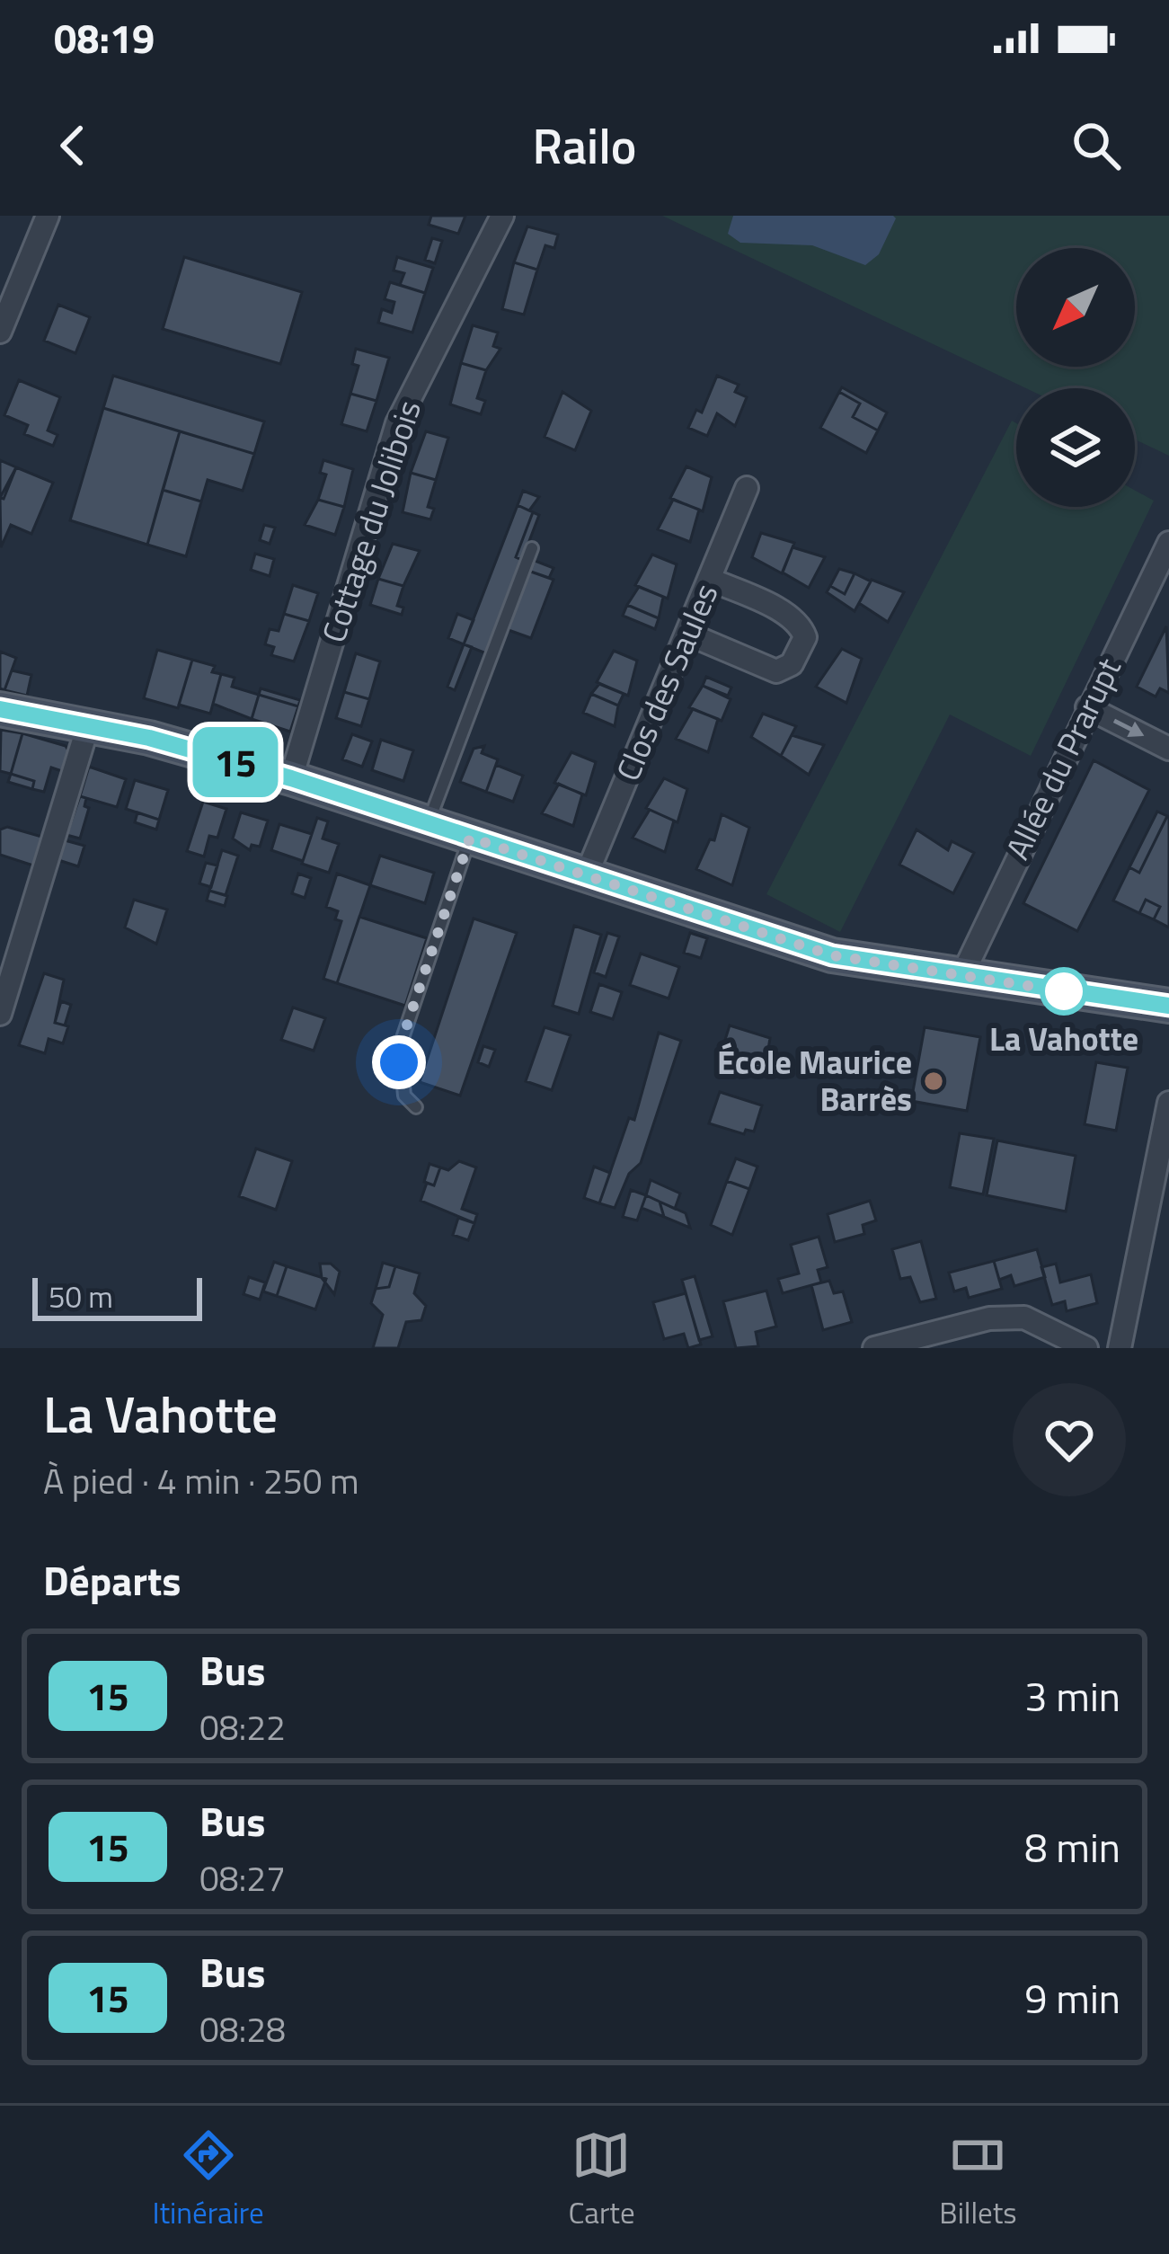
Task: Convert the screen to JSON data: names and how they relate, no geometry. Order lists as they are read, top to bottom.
{
  "streets": {
    "street": ["Cottage du Jolibois", "Clos des Saules", "Allée du Prarupt"]
  },
  "places": ["La Vahotte", "École Maurice Barrès"],
  "lines": ["bus line 15"],
  "scale_bar": "50 m",
  "north": "bottom left",
  "page": {
    "status": "08:19",
    "header": "Railo",
    "on_map": "15",
    "scale": "50 m",
    "heading": [
      ["La Vahotte", "À pied · 4 min · 250 m"],
      "Départs"
    ],
    "list": [
      {
        "mark": "15",
        "name": "Bus",
        "note": "08:22",
        "value": "3 min"
      },
      {
        "mark": "15",
        "name": "Bus",
        "note": "08:27",
        "value": "8 min"
      },
      {
        "mark": "15",
        "name": "Bus",
        "note": "08:28",
        "value": "9 min"
      }
    ],
    "tabs": ["Itinéraire", "Carte", "Billets"]
  }
}
